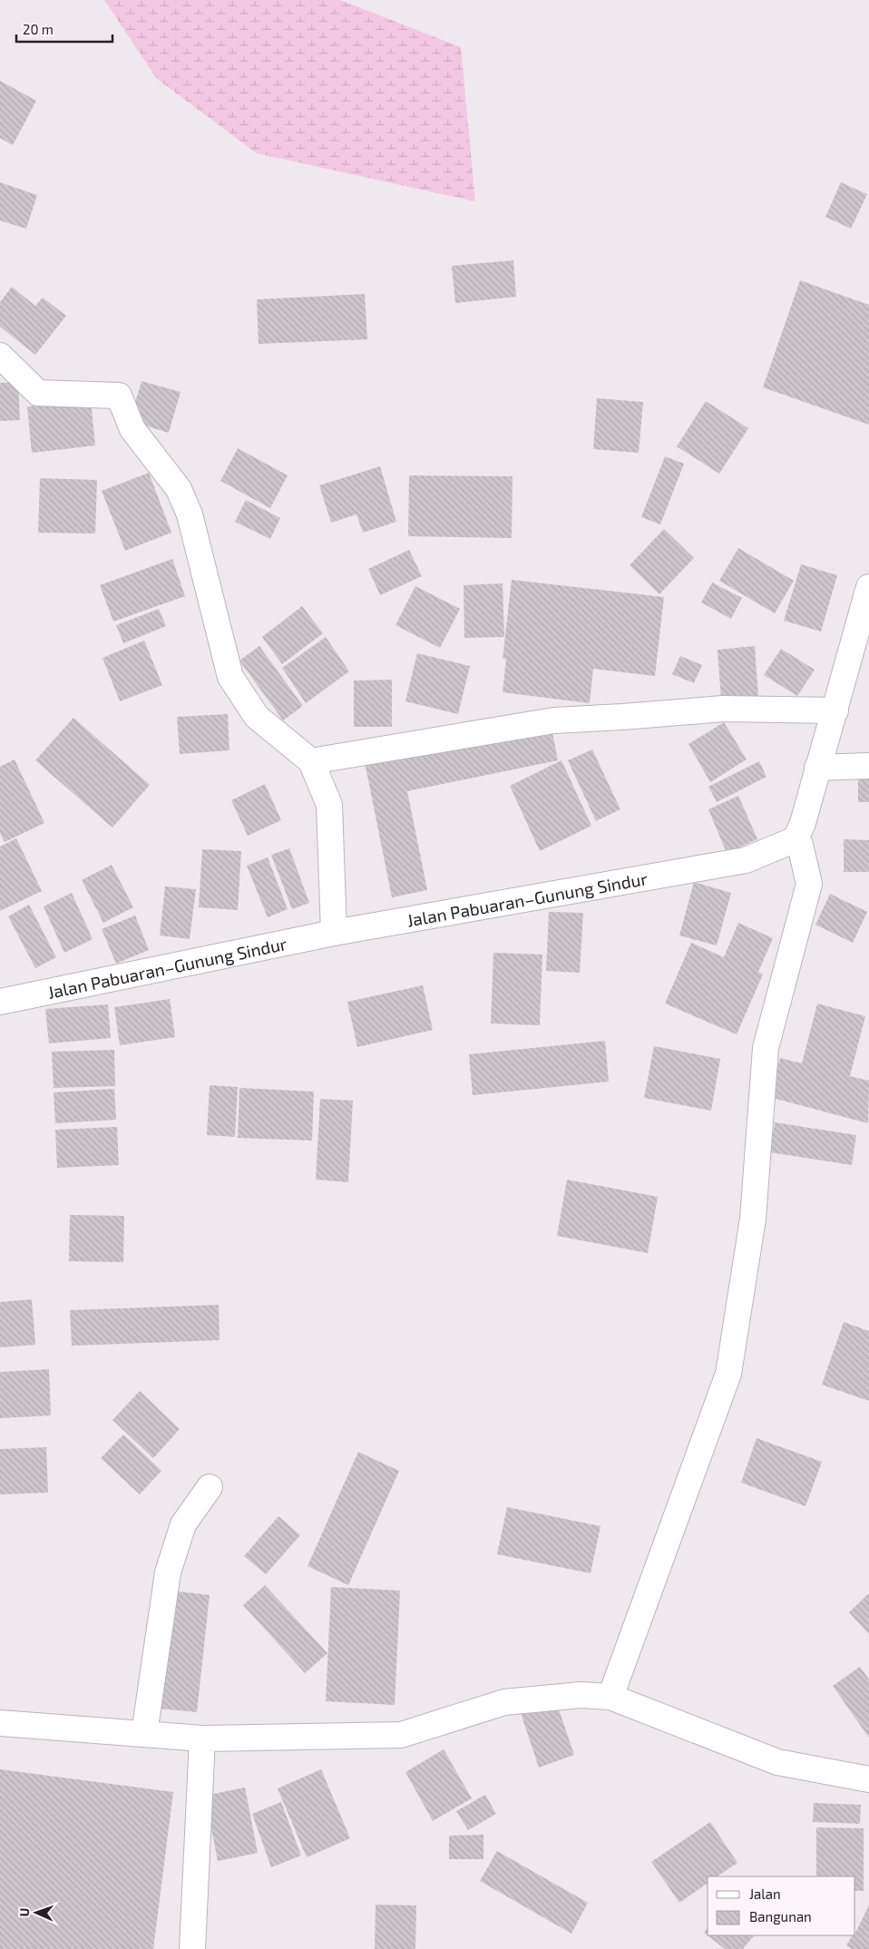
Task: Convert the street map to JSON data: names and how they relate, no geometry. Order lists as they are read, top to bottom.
{
  "streets": {
    "street": ["Jalan Pabuaran–Gunung Sindur"]
  },
  "legend": ["Jalan", "Bangunan"],
  "scale_bar": "20 m",
  "north": "left"
}
